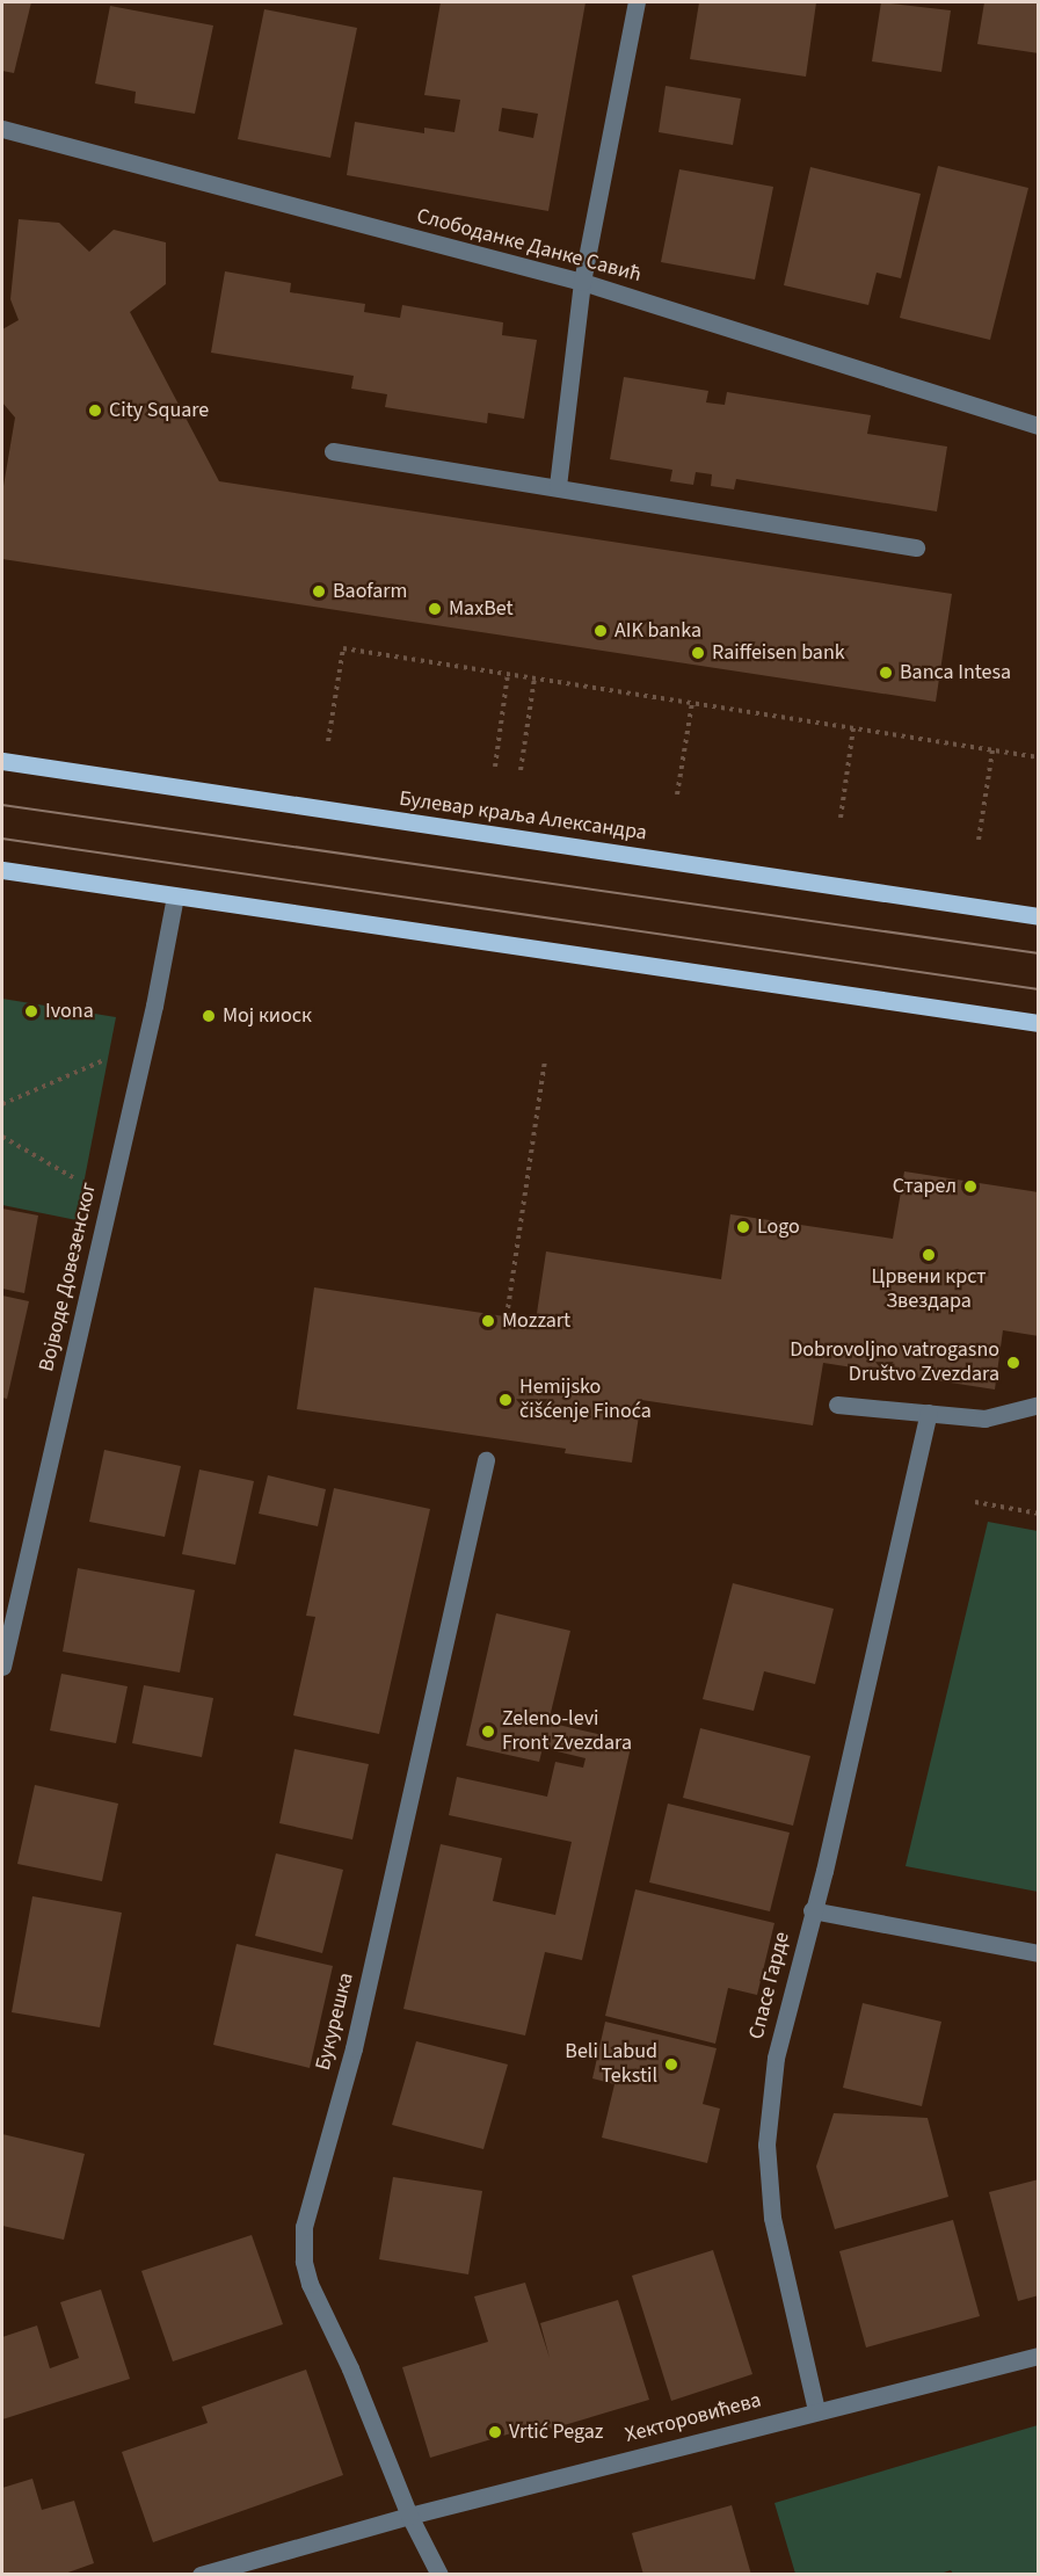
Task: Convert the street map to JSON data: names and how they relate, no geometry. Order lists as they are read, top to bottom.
{
  "streets": {
    "main road": ["Булевар краља Александра"],
    "street": [
      "Слободанке Данке Савић",
      "Војводе Довезенског",
      "Спасе Гарде",
      "Букурешка",
      "Хекторовићева"
    ]
  },
  "crossings": [
    ["Спасе Гарде", "Хекторовићева"],
    ["Букурешка", "Хекторовићева"]
  ],
  "places": [
    "City Square",
    "Baofarm",
    "MaxBet",
    "AIK banka",
    "Raiffeisen bank",
    "Banca Intesa",
    "Ivona",
    "Мој киоск",
    "Старел",
    "Logo",
    "Црвени крст Звездара",
    "Mozzart",
    "Dobrovoljno vatrogasno Društvo Zvezdara",
    "Hemijsko čišćenje Finoća",
    "Zeleno-levi Front Zvezdara",
    "Beli Labud Tekstil",
    "Vrtić Pegaz"
  ]
}
